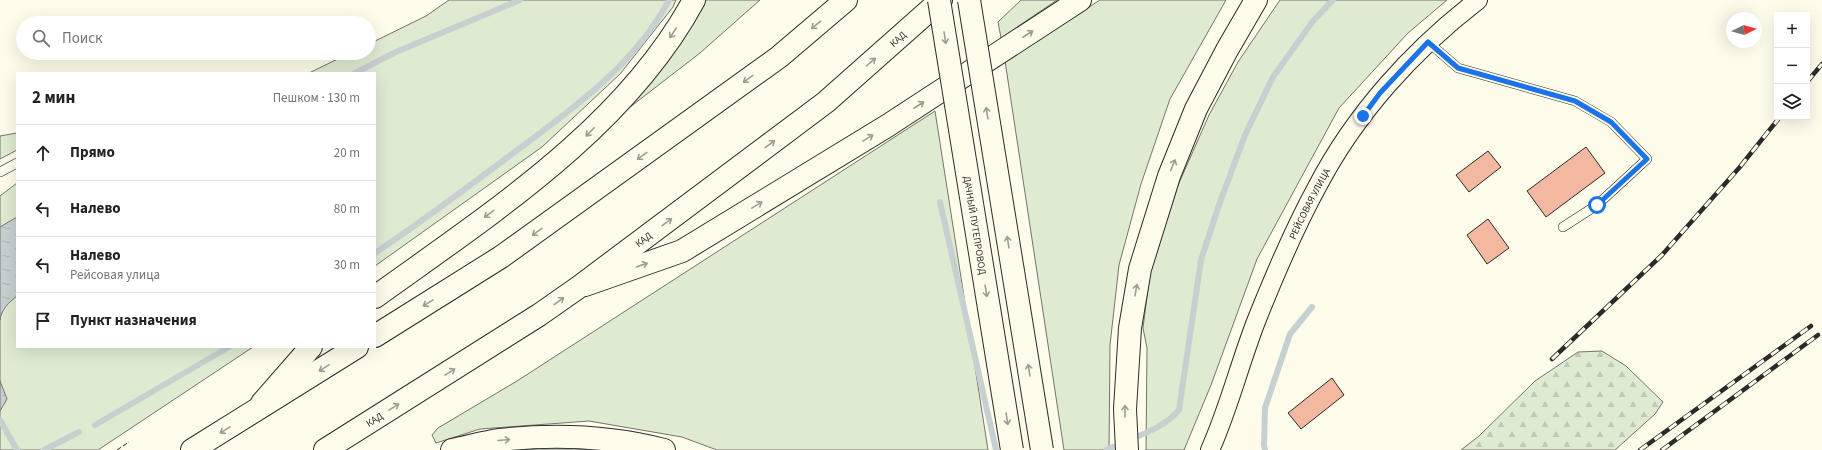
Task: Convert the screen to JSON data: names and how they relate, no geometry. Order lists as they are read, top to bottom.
{
  "streets": {
    "main road": ["КАД", "ДАЧНЫЙ ПУТЕПРОВОД"],
    "street": ["РЕЙСОВАЯ УЛИЦА"]
  },
  "crossings": [
    ["КАД", "ДАЧНЫЙ ПУТЕПРОВОД"]
  ],
  "north": "right",
  "page": {
    "map_buttons": ["+", "−"],
    "search": "Поиск",
    "heading": ["2 мин", "Пешком · 130 m"],
    "list": [
      ["Прямо", "20 m"],
      ["Налево", "80 m"],
      ["Налево", "Рейсовая улица", "30 m"],
      "Пункт назначения"
    ]
  }
}
